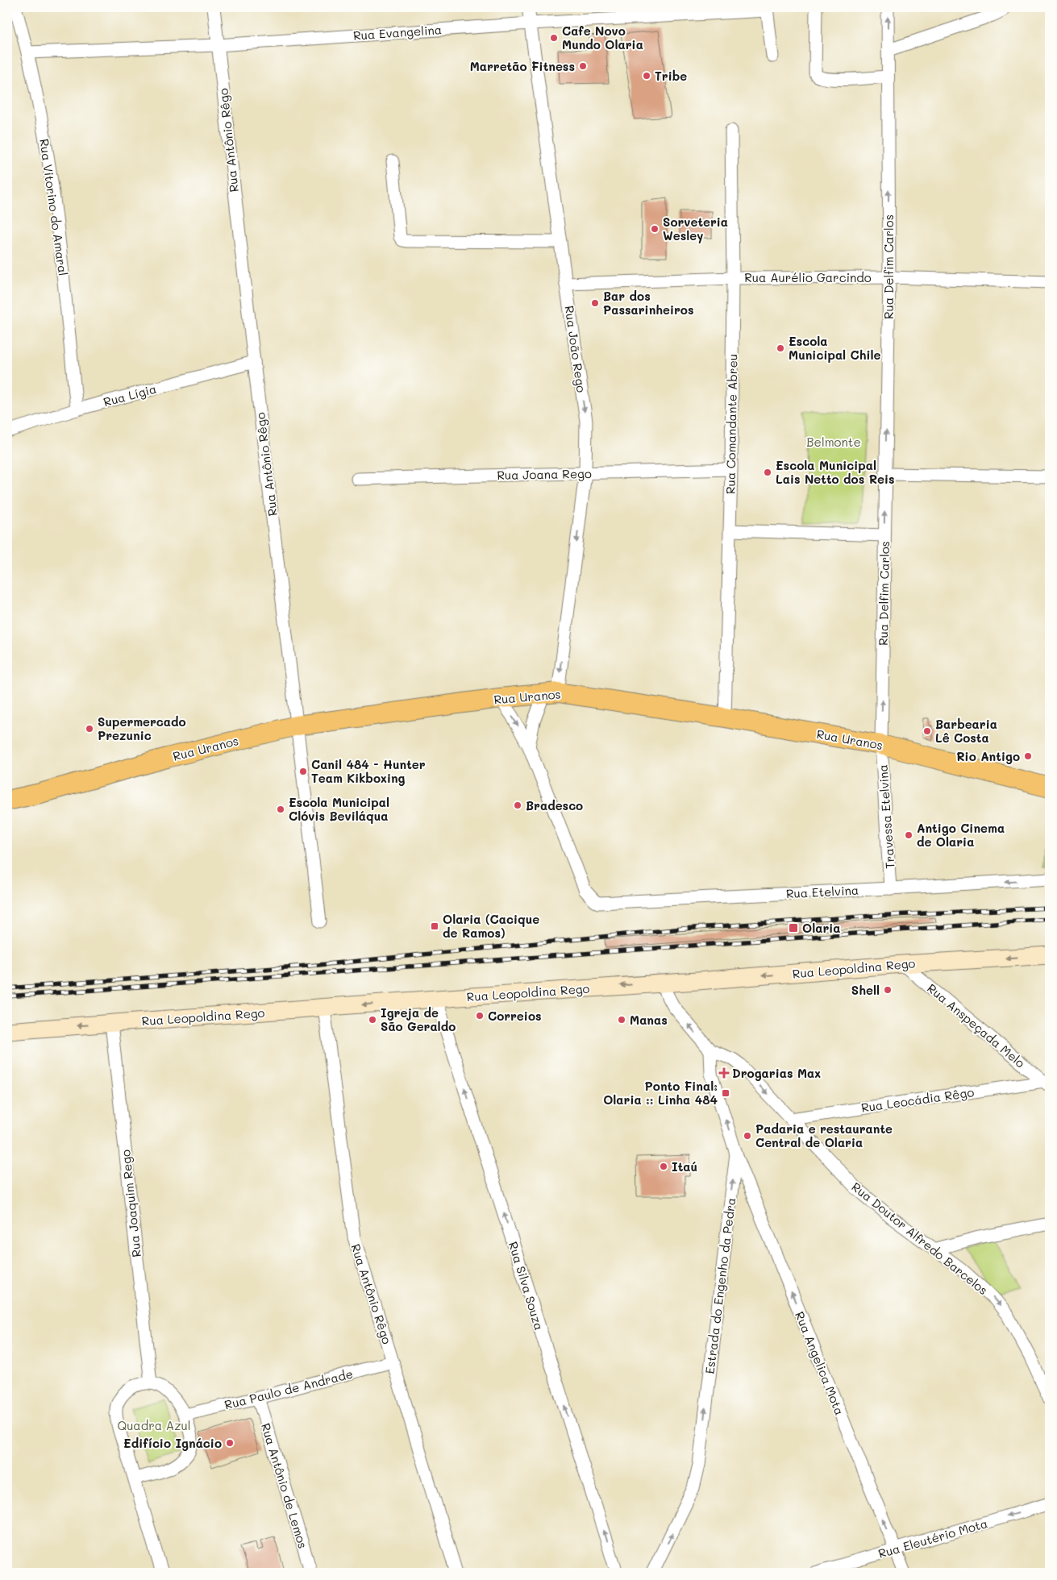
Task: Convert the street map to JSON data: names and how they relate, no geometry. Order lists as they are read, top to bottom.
{
  "streets": {
    "main road": ["Rua Uranos", "Rua Leopoldina Rego"],
    "street": [
      "Rua Evangelina",
      "Rua Antônio Rêgo",
      "Rua Vitorino do Amaral",
      "Rua Delfim Carlos",
      "Rua Aurélio Garcindo",
      "Rua João Rego",
      "Rua Lígia",
      "Rua Comandante Abreu",
      "Rua Joana Rego",
      "Travessa Etelvina",
      "Rua Etelvina",
      "Rua Anspeçada Melo",
      "Rua Leocádia Rêgo",
      "Rua Joaquim Rego",
      "Rua Doutor Alfredo Barcelos",
      "Rua Silva Souza",
      "Estrada do Engenho da Pedra",
      "Rua Angelica Mota",
      "Rua Paulo de Andrade",
      "Rua Antônio de Lemos",
      "Rua Eleutério Mota"
    ]
  },
  "crossings": [
    ["Rua Evangelina", "Rua Antônio Rêgo"],
    ["Rua Evangelina", "Rua Vitorino do Amaral"],
    ["Rua Evangelina", "Rua João Rego"],
    ["Rua Antônio Rêgo", "Rua Lígia"],
    ["Rua Antônio Rêgo", "Rua Uranos"],
    ["Rua Antônio Rêgo", "Rua Leopoldina Rego"],
    ["Rua Antônio Rêgo", "Rua Paulo de Andrade"],
    ["Rua Vitorino do Amaral", "Rua Lígia"],
    ["Rua Delfim Carlos", "Rua Aurélio Garcindo"],
    ["Rua Delfim Carlos", "Rua Uranos"],
    ["Rua Delfim Carlos", "Travessa Etelvina"],
    ["Rua Aurélio Garcindo", "Rua João Rego"],
    ["Rua Aurélio Garcindo", "Rua Comandante Abreu"],
    ["Rua João Rego", "Rua Joana Rego"],
    ["Rua João Rego", "Rua Uranos"],
    ["Rua Comandante Abreu", "Rua Joana Rego"],
    ["Rua Comandante Abreu", "Rua Uranos"],
    ["Rua Uranos", "Travessa Etelvina"],
    ["Travessa Etelvina", "Rua Etelvina"],
    ["Rua Leopoldina Rego", "Rua Anspeçada Melo"],
    ["Rua Leopoldina Rego", "Rua Joaquim Rego"],
    ["Rua Leopoldina Rego", "Rua Silva Souza"],
    ["Rua Anspeçada Melo", "Rua Leocádia Rêgo"],
    ["Rua Leocádia Rêgo", "Rua Doutor Alfredo Barcelos"],
    ["Rua Joaquim Rego", "Rua Paulo de Andrade"],
    ["Rua Doutor Alfredo Barcelos", "Estrada do Engenho da Pedra"],
    ["Estrada do Engenho da Pedra", "Rua Angelica Mota"],
    ["Rua Angelica Mota", "Rua Eleutério Mota"],
    ["Rua Paulo de Andrade", "Rua Antônio de Lemos"]
  ],
  "one_way": [
    "Rua Delfim Carlos",
    "Rua João Rego",
    "Rua Leopoldina Rego",
    "Rua Doutor Alfredo Barcelos",
    "Rua Silva Souza",
    "Estrada do Engenho da Pedra",
    "Rua Angelica Mota",
    "Rua Eleutério Mota"
  ],
  "parks": ["Belmonte", "Quadra Azul"],
  "places": {
    "other": [
      "Cafe Novo Mundo Olaria",
      "Marretão Fitness",
      "Tribe",
      "Sorveteria Wesley",
      "Bar dos Passarinheiros",
      "Escola Municipal Chile",
      "Escola Municipal Lais Netto dos Reis",
      "Supermercado Prezunic",
      "Barbearia Lê Costa",
      "Rio Antigo",
      "Canil 484 - Hunter Team Kikboxing",
      "Bradesco",
      "Escola Municipal Clóvis Beviláqua",
      "Antigo Cinema de Olaria",
      "Shell",
      "Correios",
      "Igreja de São Geraldo",
      "Manas",
      "Padaria e restaurante Central de Olaria",
      "Itaú",
      "Edifício Ignácio"
    ],
    "transit": ["Olaria (Cacique de Ramos)", "Olaria", "Ponto Final: Olaria :: Linha 484"],
    "health": ["Drogarias Max"]
  }
}
